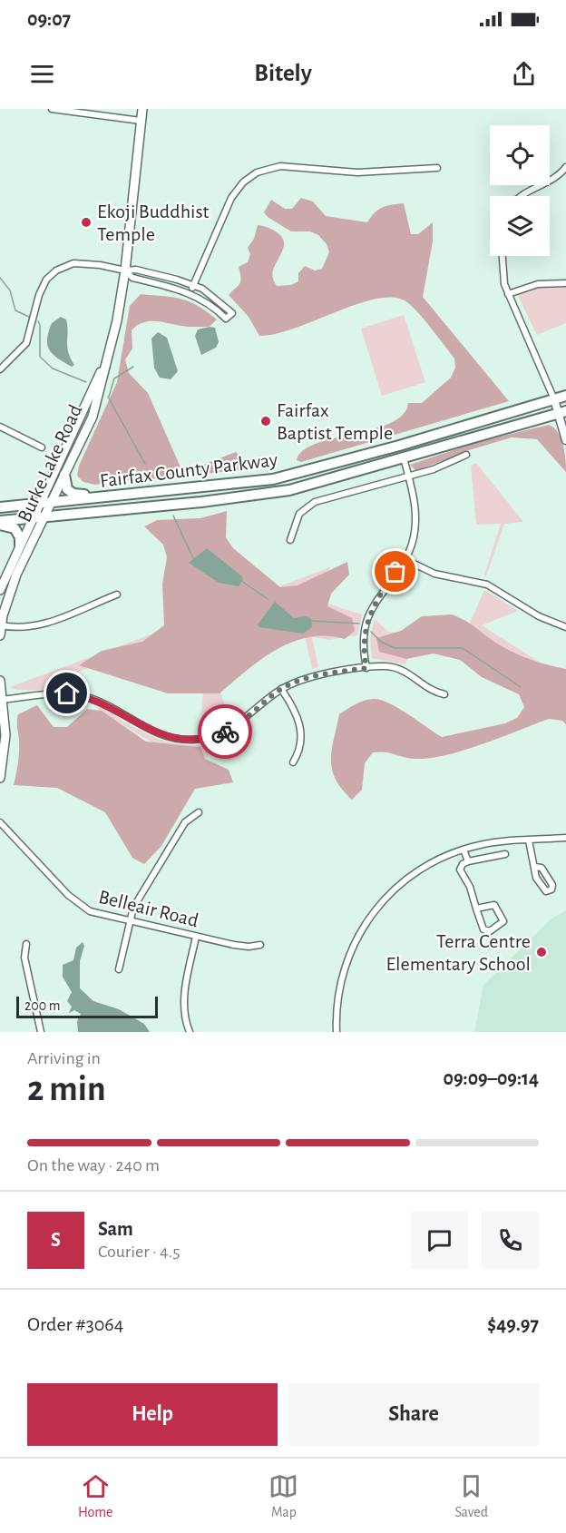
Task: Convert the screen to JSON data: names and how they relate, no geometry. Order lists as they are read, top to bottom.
{
  "streets": {
    "highway": ["Fairfax County Parkway"],
    "main road": ["Burke Lake Road"],
    "street": ["Belleair Road"]
  },
  "crossings": [
    ["Burke Lake Road", "Fairfax County Parkway"]
  ],
  "places": ["Ekoji Buddhist Temple", "Fairfax Baptist Temple", "Terra Centre Elementary School"],
  "scale_bar": "200 m",
  "page": {
    "status": "09:07",
    "header": "Bitely",
    "scale": "200 m",
    "heading": ["2 min", "Arriving in", "09:09–09:14"],
    "panel": [
      "Sam",
      "Courier · 4.5",
      "Order #3064",
      "$49.97"
    ],
    "bar": "On the way · 240 m",
    "round": "S",
    "buttons": ["Help", "Share"],
    "tabs": ["Home", "Map", "Saved"]
  }
}
